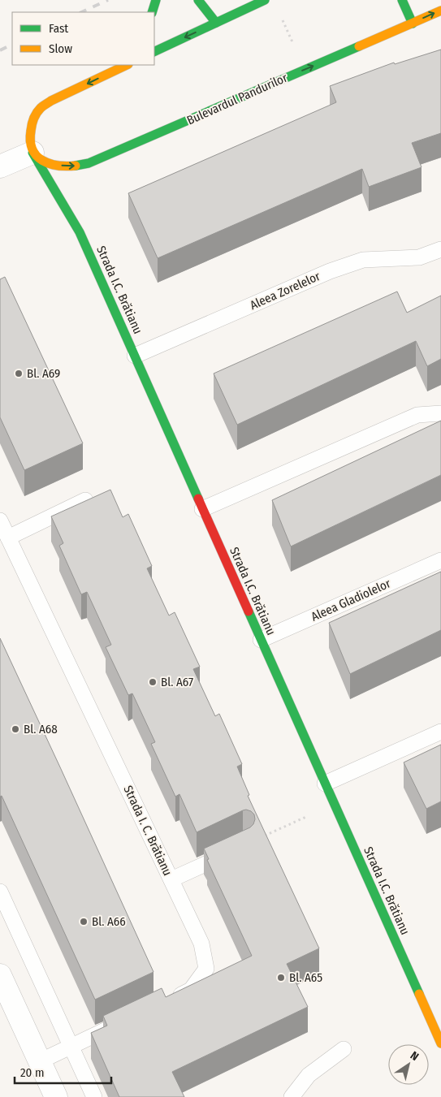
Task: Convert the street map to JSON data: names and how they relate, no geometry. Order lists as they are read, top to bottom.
{
  "streets": {
    "street": ["Bulevardul Pandurilor", "Strada I.C. Brătianu"],
    "lane": ["Aleea Zorelelor", "Aleea Gladiolelor", "Strada I. C. Brătianu"]
  },
  "crossings": [
    ["Bulevardul Pandurilor", "Strada I.C. Brătianu"],
    ["Strada I.C. Brătianu", "Aleea Zorelelor"],
    ["Strada I.C. Brătianu", "Aleea Gladiolelor"]
  ],
  "one_way": ["Bulevardul Pandurilor"],
  "places": [
    "Bl. A69",
    "Bl. A67",
    "Bl. A68",
    "Bl. A66",
    "Bl. A65"
  ],
  "legend": ["Fast", "Slow"],
  "scale_bar": "20 m",
  "north": "top right"
}
